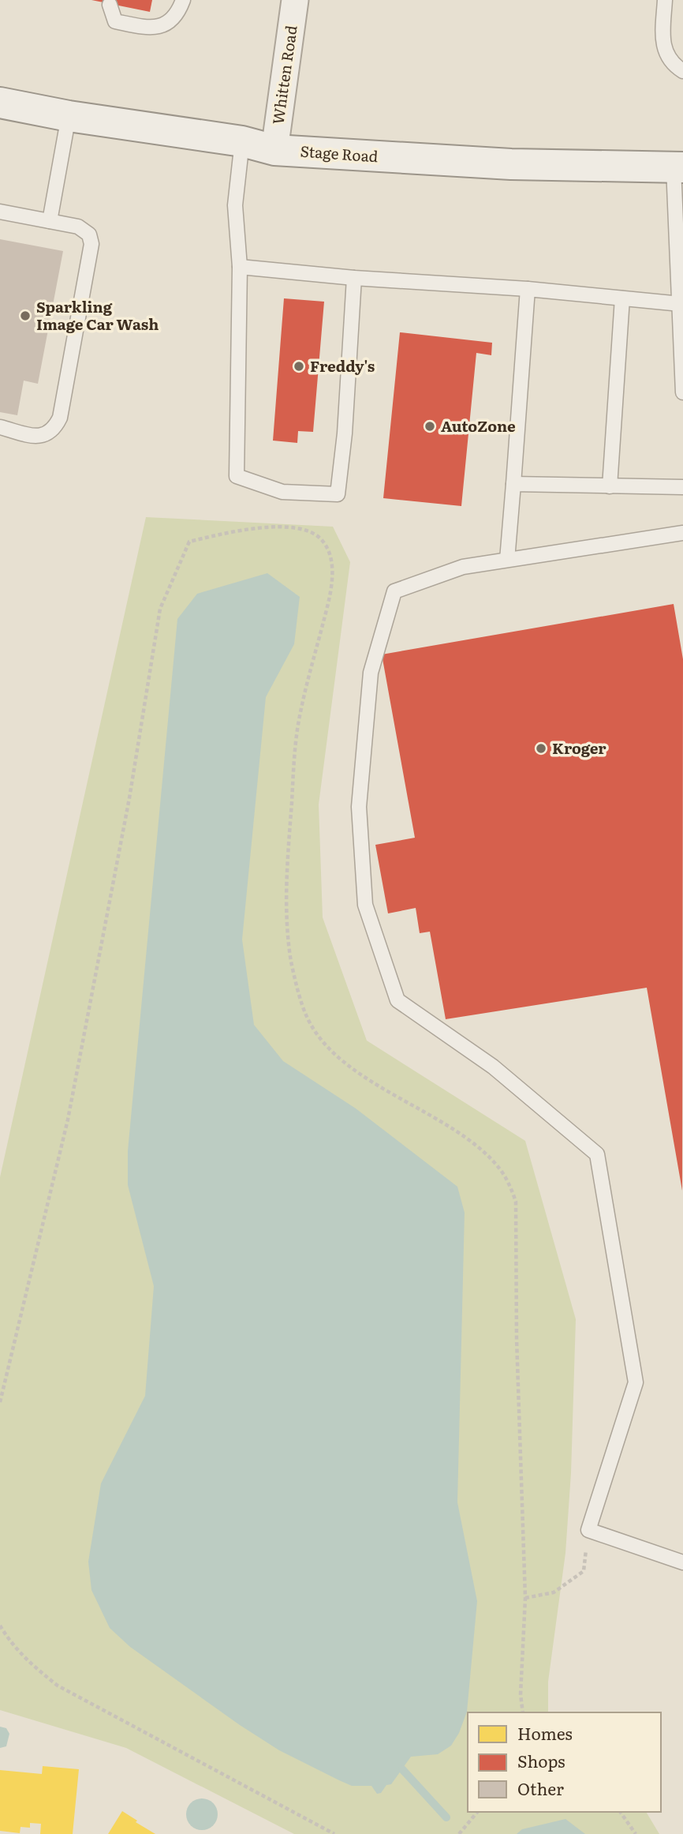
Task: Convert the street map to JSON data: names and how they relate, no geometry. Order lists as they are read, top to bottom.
{
  "streets": {
    "main road": ["Stage Road"],
    "street": ["Whitten Road"]
  },
  "crossings": [
    ["Whitten Road", "Stage Road"]
  ],
  "places": [
    "Sparkling Image Car Wash",
    "Freddy's",
    "AutoZone",
    "Kroger"
  ],
  "legend": ["Homes", "Shops", "Other"]
}
